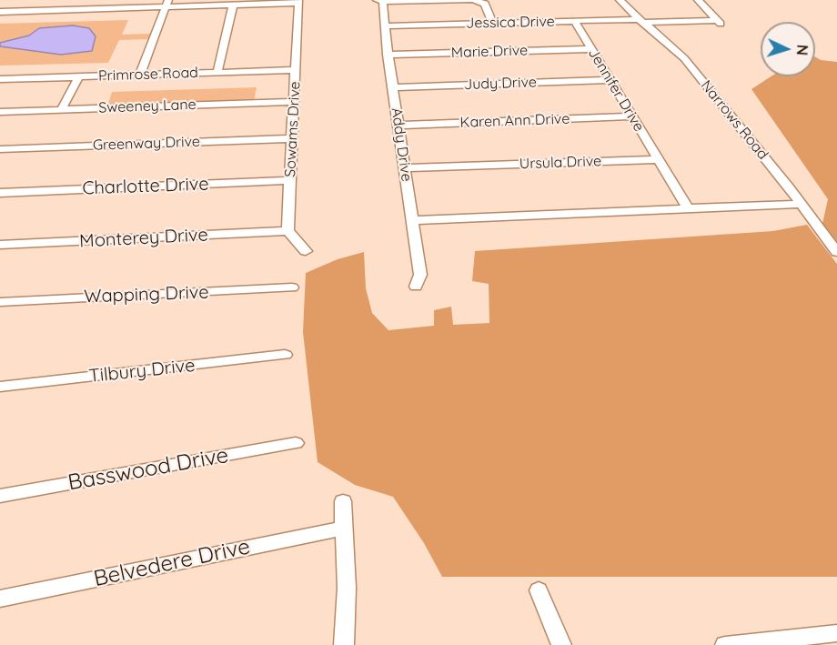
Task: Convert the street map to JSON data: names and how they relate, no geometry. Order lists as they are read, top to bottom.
{
  "streets": {
    "street": [
      "Jessica Drive",
      "Marie Drive",
      "Primrose Road",
      "Judy Drive",
      "Jennifer Drive",
      "Sweeney Lane",
      "Narrows Road",
      "Karen Ann Drive",
      "Sowams Drive",
      "Greenway Drive",
      "Addy Drive",
      "Ursula Drive",
      "Charlotte Drive",
      "Monterey Drive",
      "Wapping Drive",
      "Tilbury Drive",
      "Basswood Drive",
      "Belvedere Drive"
    ]
  },
  "crossings": [
    ["Jessica Drive", "Jennifer Drive"],
    ["Jessica Drive", "Narrows Road"],
    ["Jessica Drive", "Addy Drive"],
    ["Marie Drive", "Jennifer Drive"],
    ["Marie Drive", "Addy Drive"],
    ["Primrose Road", "Sowams Drive"],
    ["Judy Drive", "Jennifer Drive"],
    ["Judy Drive", "Addy Drive"],
    ["Jennifer Drive", "Karen Ann Drive"],
    ["Jennifer Drive", "Ursula Drive"],
    ["Sweeney Lane", "Sowams Drive"],
    ["Karen Ann Drive", "Addy Drive"],
    ["Sowams Drive", "Greenway Drive"],
    ["Sowams Drive", "Charlotte Drive"],
    ["Sowams Drive", "Monterey Drive"],
    ["Addy Drive", "Ursula Drive"]
  ],
  "north": "right"
}
